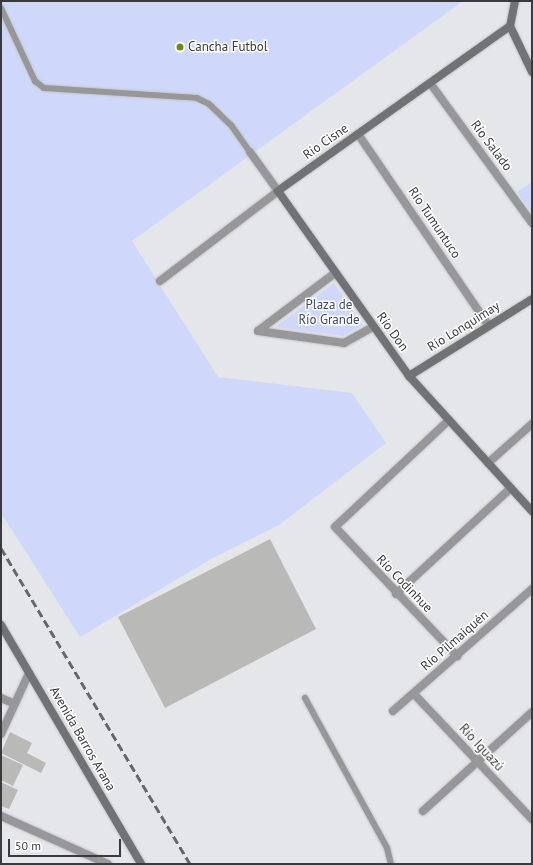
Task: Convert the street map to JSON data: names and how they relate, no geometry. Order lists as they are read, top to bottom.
{
  "streets": {
    "street": [
      "Río Cisne",
      "Río Salado",
      "Río Tumuntuco",
      "Río Lonquimay",
      "Río Don",
      "Río Codinhue",
      "Río Pilmaiquén",
      "Avenida Barros Arana",
      "Río Iguazú"
    ]
  },
  "crossings": [
    ["Río Cisne", "Río Salado"],
    ["Río Cisne", "Río Tumuntuco"],
    ["Río Cisne", "Río Don"],
    ["Río Tumuntuco", "Río Lonquimay"],
    ["Río Lonquimay", "Río Don"],
    ["Río Don", "Río Codinhue"],
    ["Río Codinhue", "Río Pilmaiquén"],
    ["Río Pilmaiquén", "Río Iguazú"]
  ],
  "parks": ["Plaza de Río Grande"],
  "places": ["Cancha Futbol"],
  "scale_bar": "50 m"
}
